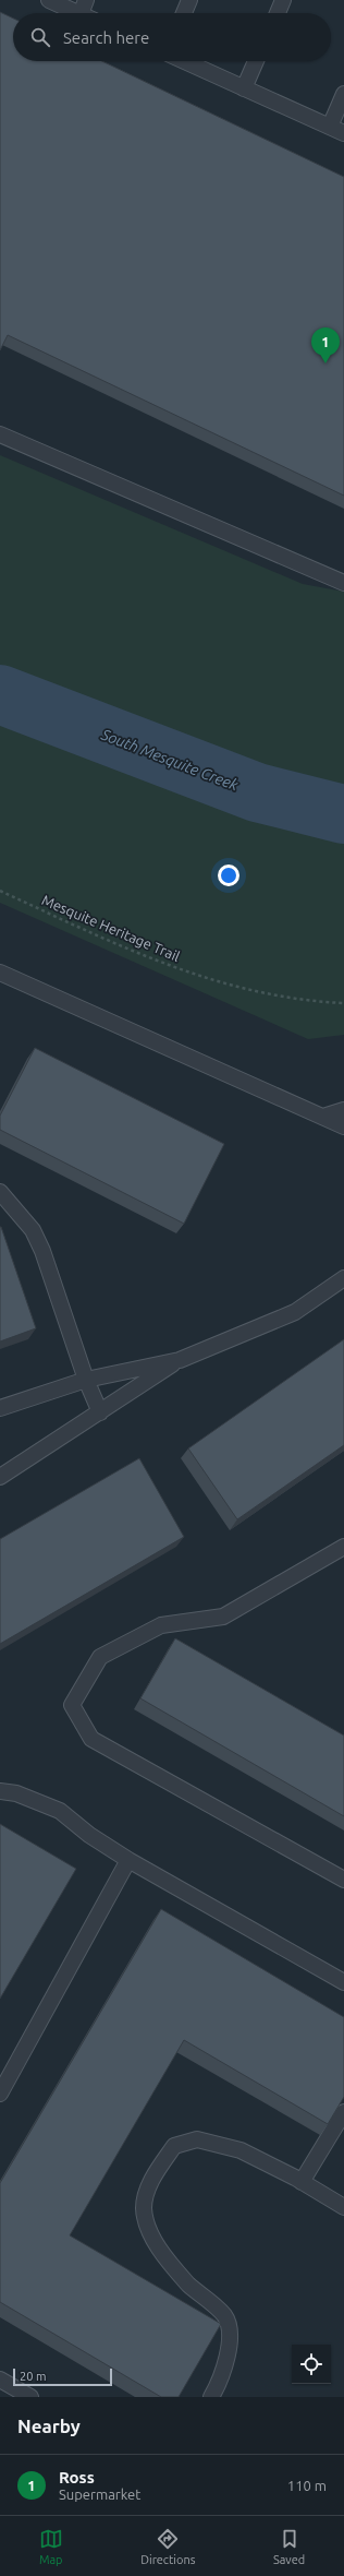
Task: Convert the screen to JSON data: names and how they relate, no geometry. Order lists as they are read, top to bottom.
{
  "streets": {
    "path": ["Mesquite Heritage Trail"]
  },
  "water": ["South Mesquite Creek"],
  "scale_bar": "20 m",
  "page": {
    "search": "Search here",
    "pins": "1",
    "scale": "20 m",
    "heading": "Nearby",
    "list": [
      {
        "mark": "1",
        "name": "Ross",
        "note": "Supermarket",
        "value": "110 m"
      }
    ],
    "nav": ["Map", "Directions", "Saved"]
  }
}
